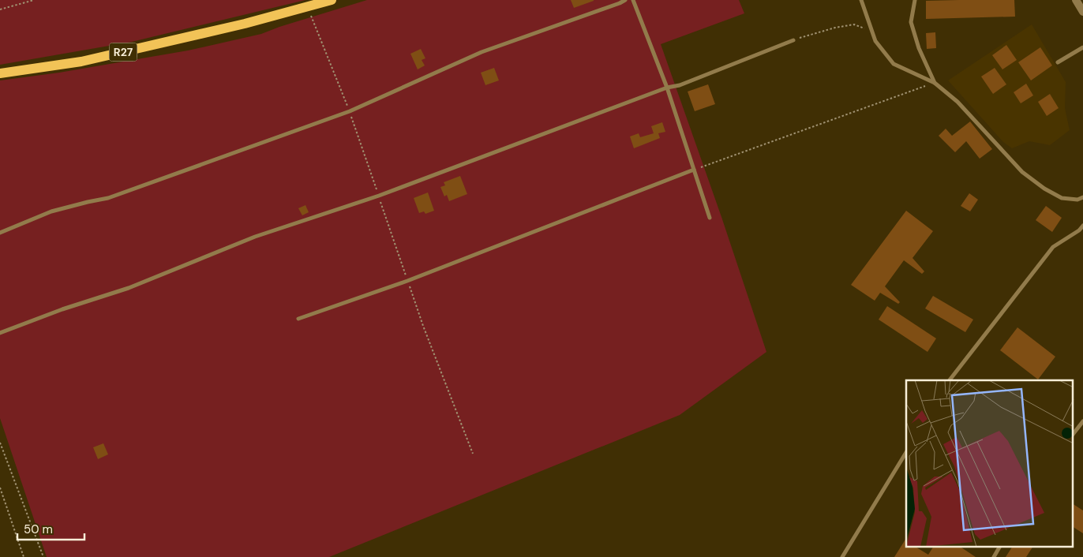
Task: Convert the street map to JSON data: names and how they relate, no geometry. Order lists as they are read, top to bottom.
{
  "streets": {
    "main road": ["R27"]
  },
  "scale_bar": "50 m"
}
